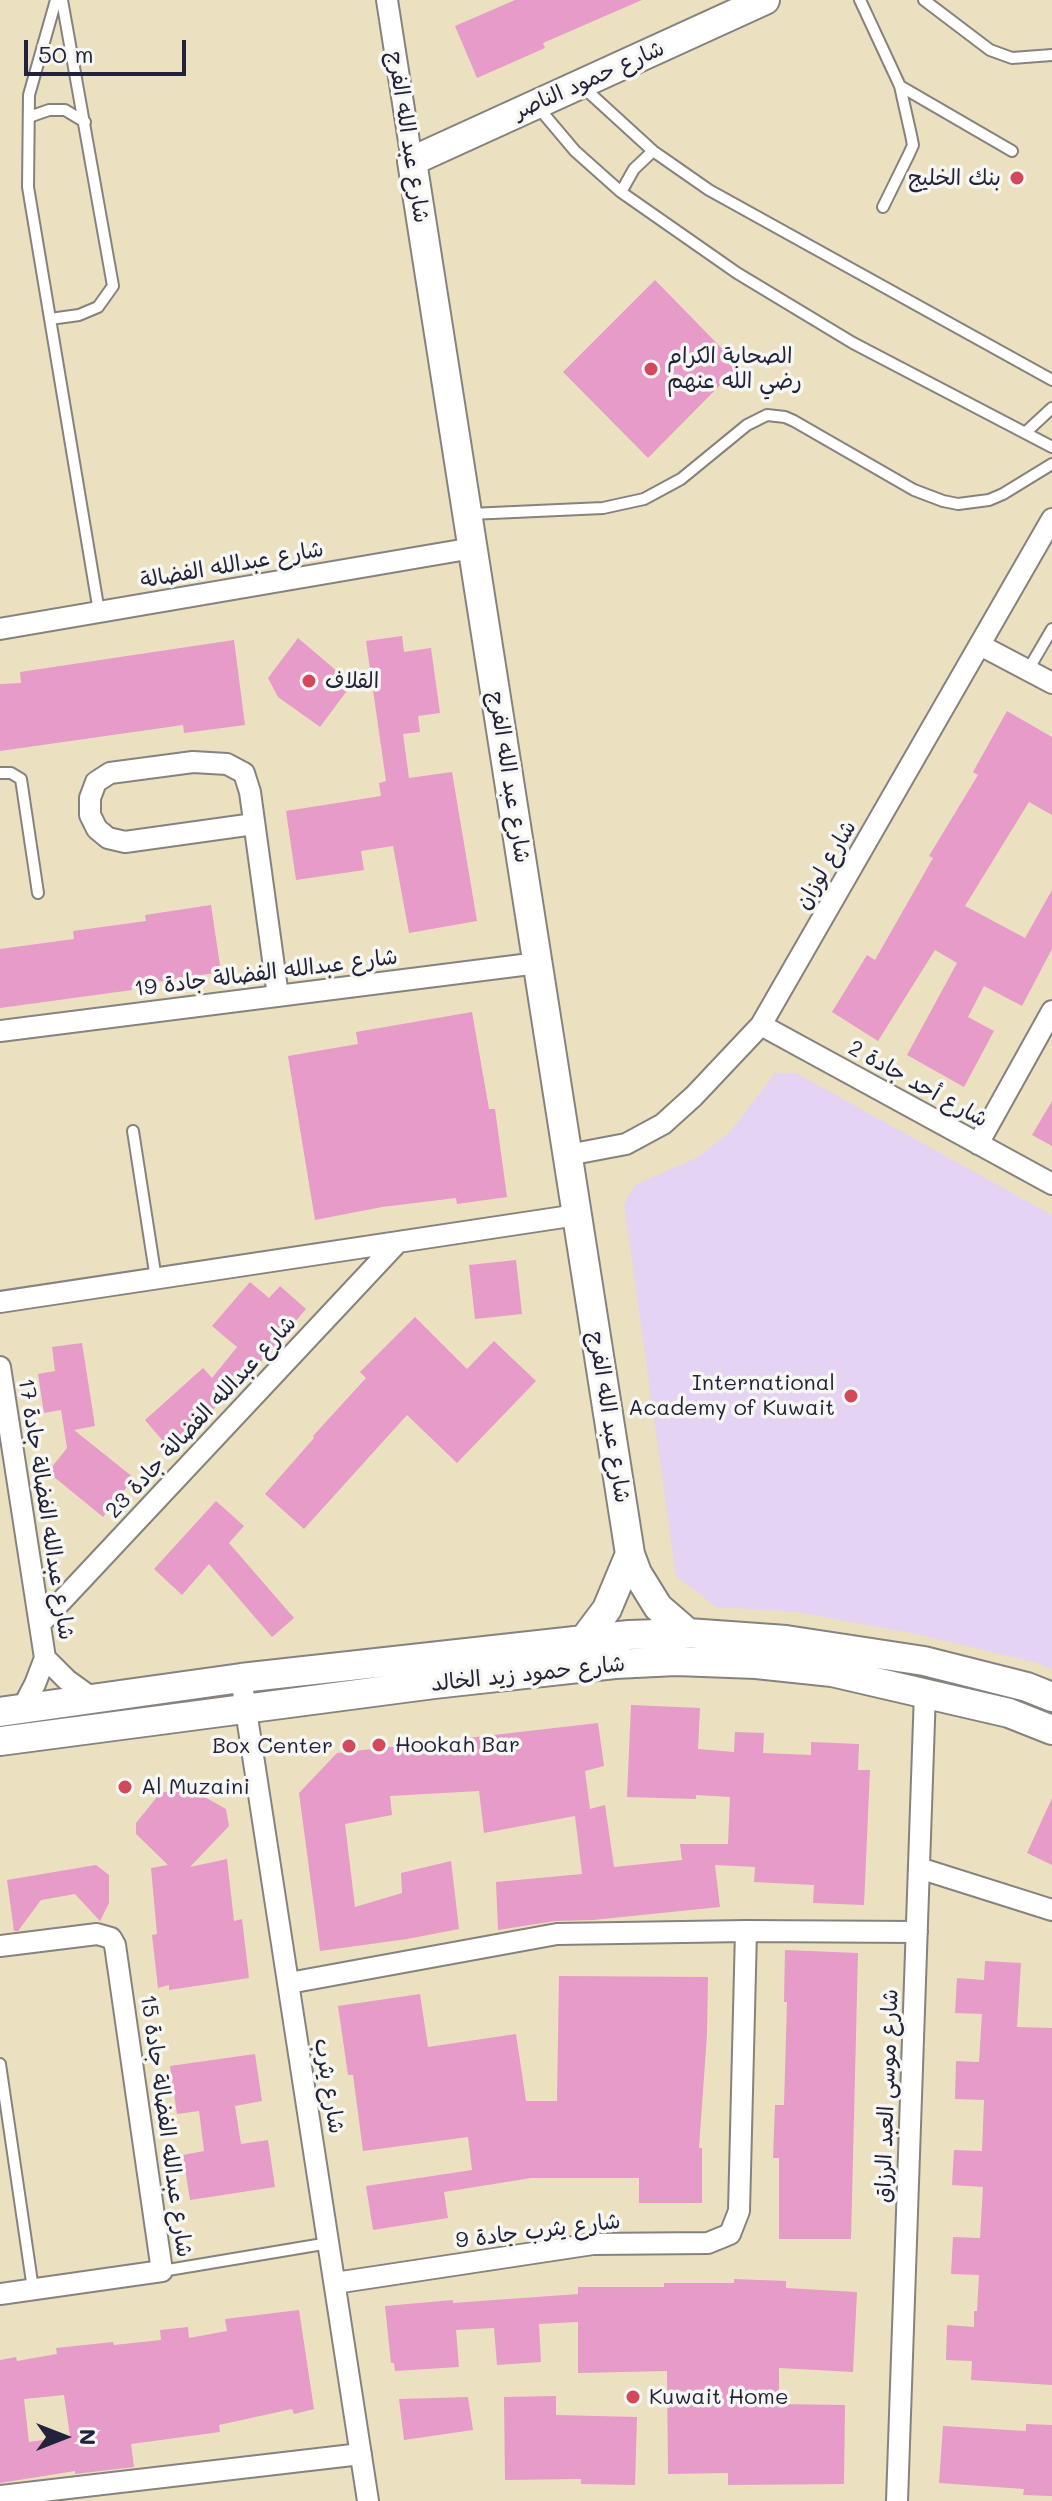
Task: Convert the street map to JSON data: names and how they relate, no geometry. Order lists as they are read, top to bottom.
{
  "streets": {
    "main road": ["شارع حمود الناصر", "شارع عبد الله الفرج", "شارع حمود زيد الخالد"],
    "street": [
      "شارع عبدالله الفضالة",
      "شارع لوزان",
      "شارع عبدالله الفضالة جادة 19",
      "شارع أحد جادة 2",
      "شارع عبدالله الفضالة جادة 23",
      "شارع عبدالله الفضالة جادة 17",
      "شارع يثرب",
      "شارع موسى العبد الرزاق",
      "شارع عبدالله الفضالة جادة 15",
      "شارع يثرب جادة 9"
    ]
  },
  "crossings": [
    ["شارع حمود الناصر", "شارع عبد الله الفرج"],
    ["شارع عبد الله الفرج", "شارع عبدالله الفضالة"],
    ["شارع عبد الله الفرج", "شارع لوزان"],
    ["شارع عبد الله الفرج", "شارع عبدالله الفضالة جادة 19"],
    ["شارع عبد الله الفرج", "شارع حمود زيد الخالد"],
    ["شارع لوزان", "شارع أحد جادة 2"],
    ["شارع عبدالله الفضالة جادة 23", "شارع عبدالله الفضالة جادة 17"],
    ["شارع عبدالله الفضالة جادة 17", "شارع حمود زيد الخالد"],
    ["شارع حمود زيد الخالد", "شارع يثرب"],
    ["شارع حمود زيد الخالد", "شارع موسى العبد الرزاق"],
    ["شارع يثرب", "شارع يثرب جادة 9"]
  ],
  "places": [
    "بنك الخليج",
    "الصحابة الكرام رضي الله عنهم",
    "القلاف",
    "International Academy of Kuwait",
    "Hookah Bar",
    "Box Center",
    "Al Muzaini",
    "Kuwait Home"
  ],
  "scale_bar": "50 m",
  "north": "right"
}
